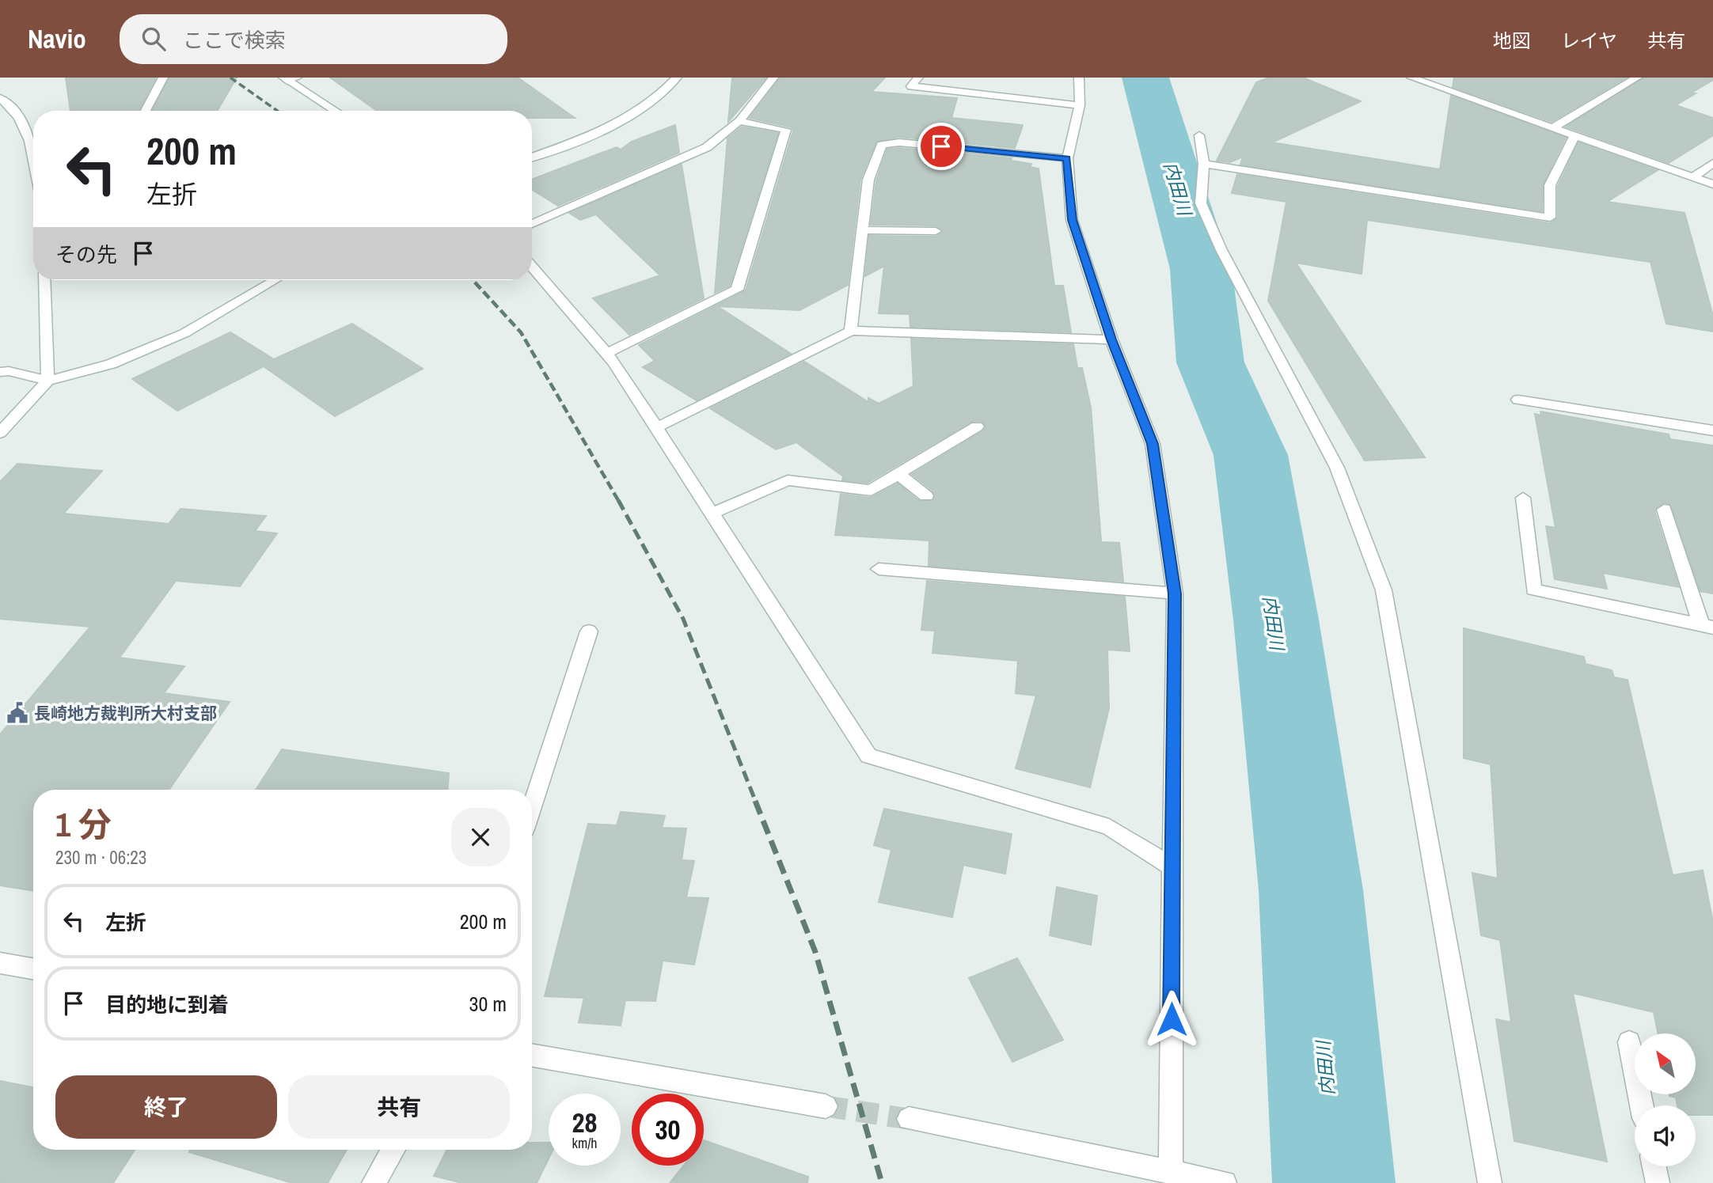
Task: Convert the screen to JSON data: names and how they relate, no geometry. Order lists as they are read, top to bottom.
{
  "water": ["内田川"],
  "places": {
    "public building": ["長崎地方裁判所大村支部"]
  },
  "north": "top left",
  "page": {
    "header": "Navio",
    "search": "ここで検索",
    "nav": ["地図", "レイヤ", "共有"],
    "turn": ["200 m", "左折"],
    "then": "その先",
    "heading": ["1 分", "230 m · 06:23"],
    "list": [
      {
        "name": "左折",
        "value": "200 m"
      },
      {
        "name": "目的地に到着",
        "value": "30 m"
      }
    ],
    "buttons": ["終了", "共有"],
    "speed": "28 km/h",
    "limit": "30"
  }
}
